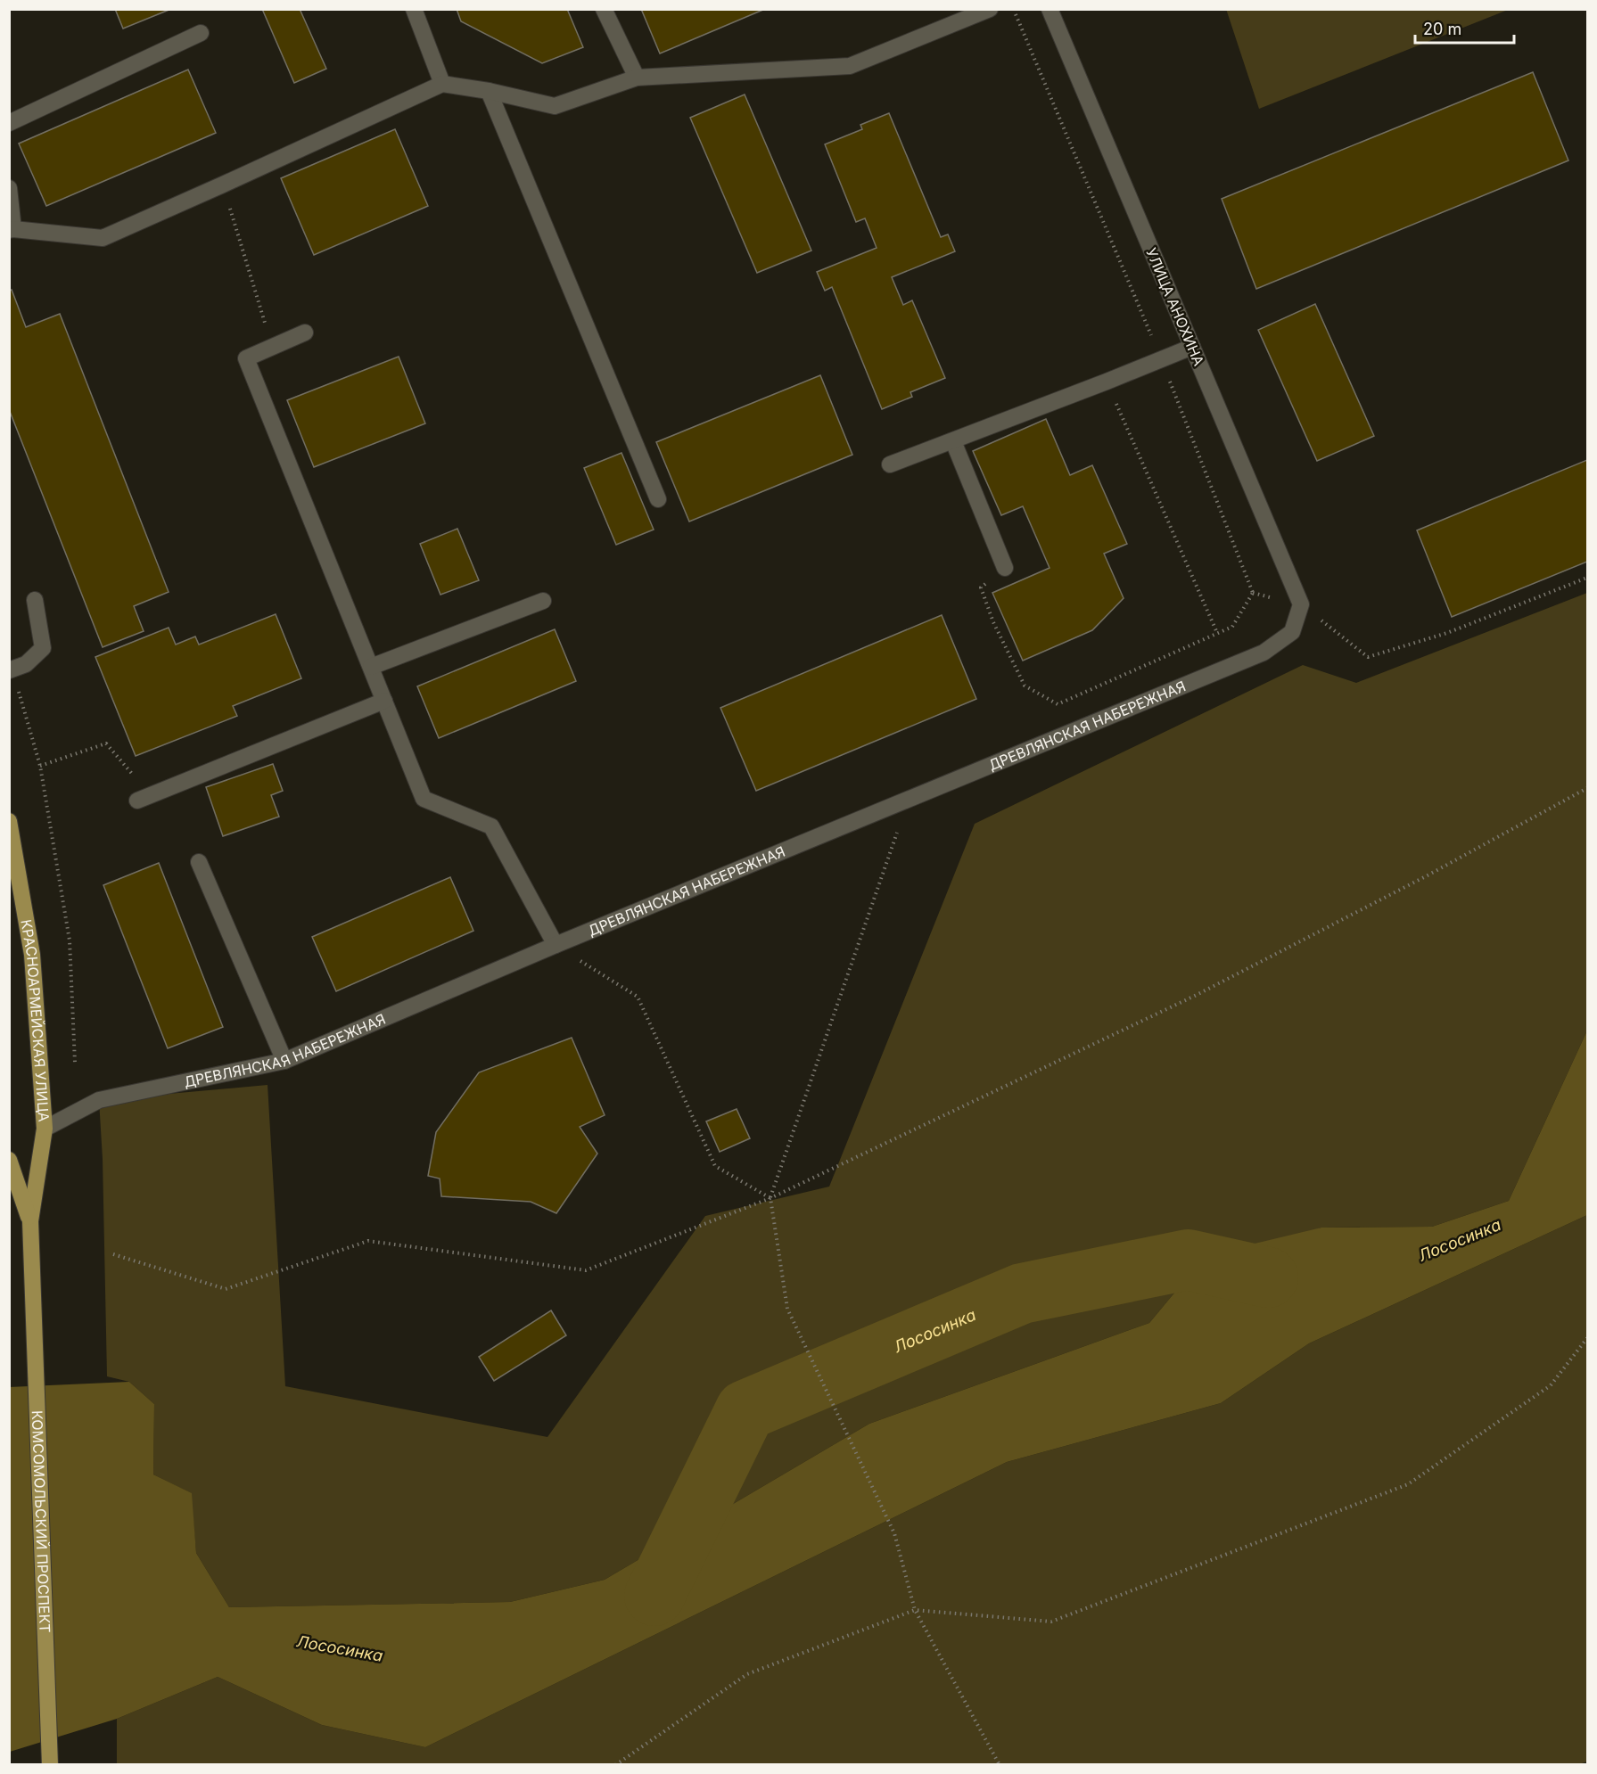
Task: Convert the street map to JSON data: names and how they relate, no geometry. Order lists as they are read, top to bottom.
{
  "streets": {
    "main road": ["КРАСНОАРМЕЙСКАЯ УЛИЦА", "КОМСОМОЛЬСКИЙ ПРОСПЕКТ"],
    "street": ["УЛИЦА АНОХИНА", "ДРЕВЛЯНСКАЯ НАБЕРЕЖНАЯ"]
  },
  "crossings": [
    ["УЛИЦА АНОХИНА", "ДРЕВЛЯНСКАЯ НАБЕРЕЖНАЯ"],
    ["ДРЕВЛЯНСКАЯ НАБЕРЕЖНАЯ", "КРАСНОАРМЕЙСКАЯ УЛИЦА"],
    ["КРАСНОАРМЕЙСКАЯ УЛИЦА", "КОМСОМОЛЬСКИЙ ПРОСПЕКТ"]
  ],
  "water": ["Лососинка"],
  "scale_bar": "20 m"
}
